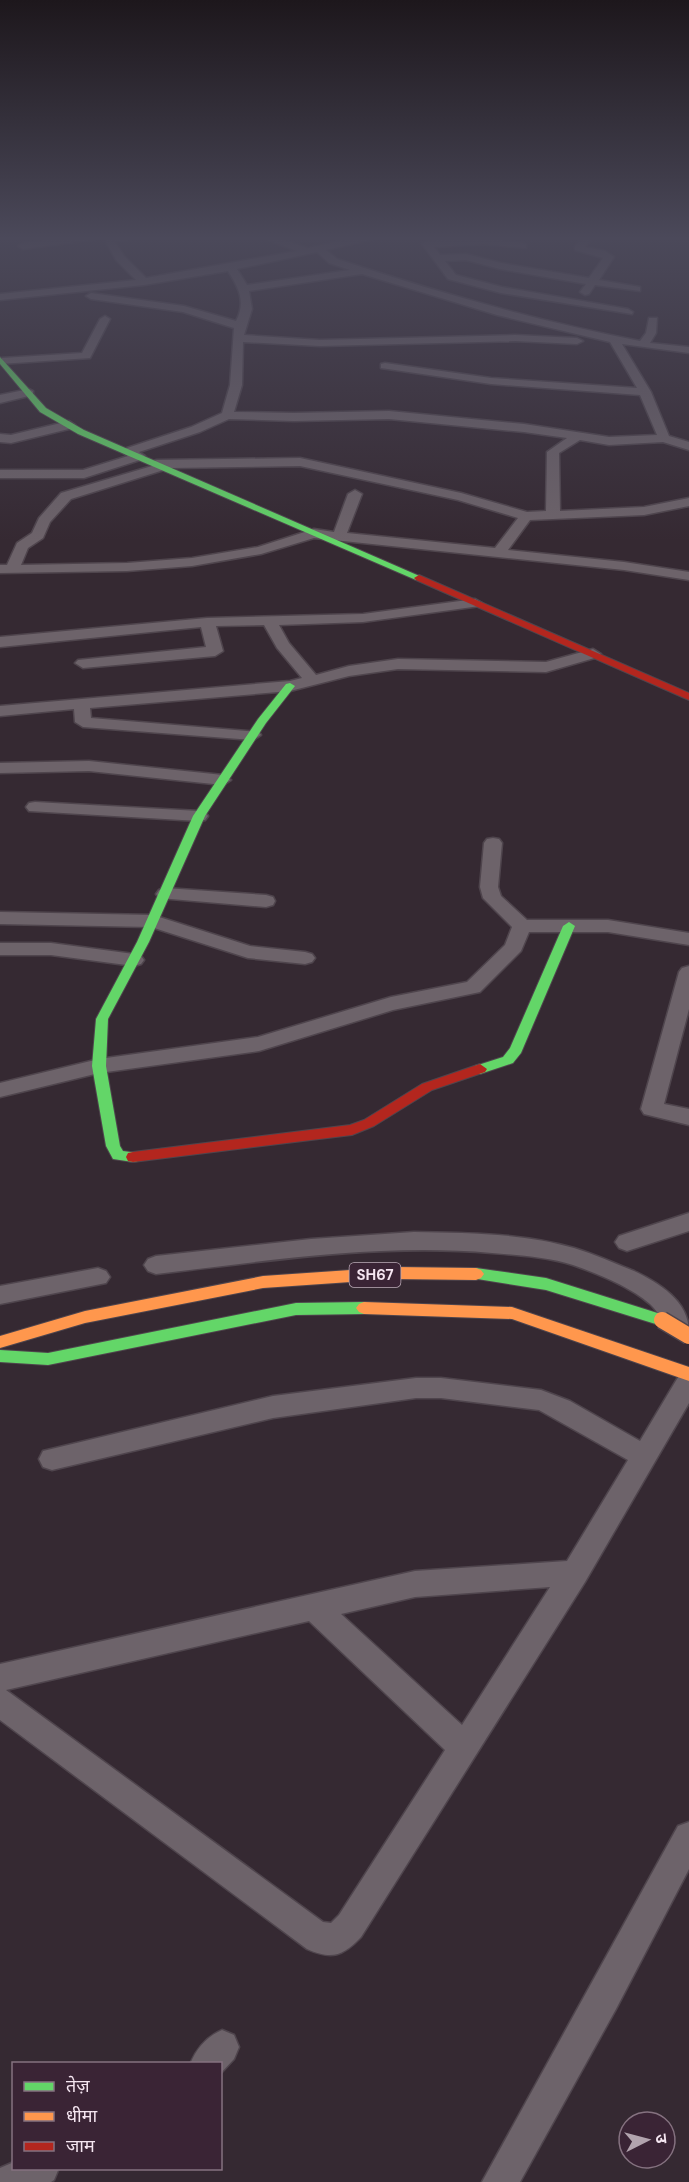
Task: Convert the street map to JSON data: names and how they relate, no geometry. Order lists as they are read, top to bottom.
{
  "streets": {
    "main road": ["SH67"]
  },
  "legend": ["तेज़", "धीमा", "जाम"],
  "north": "right"
}
